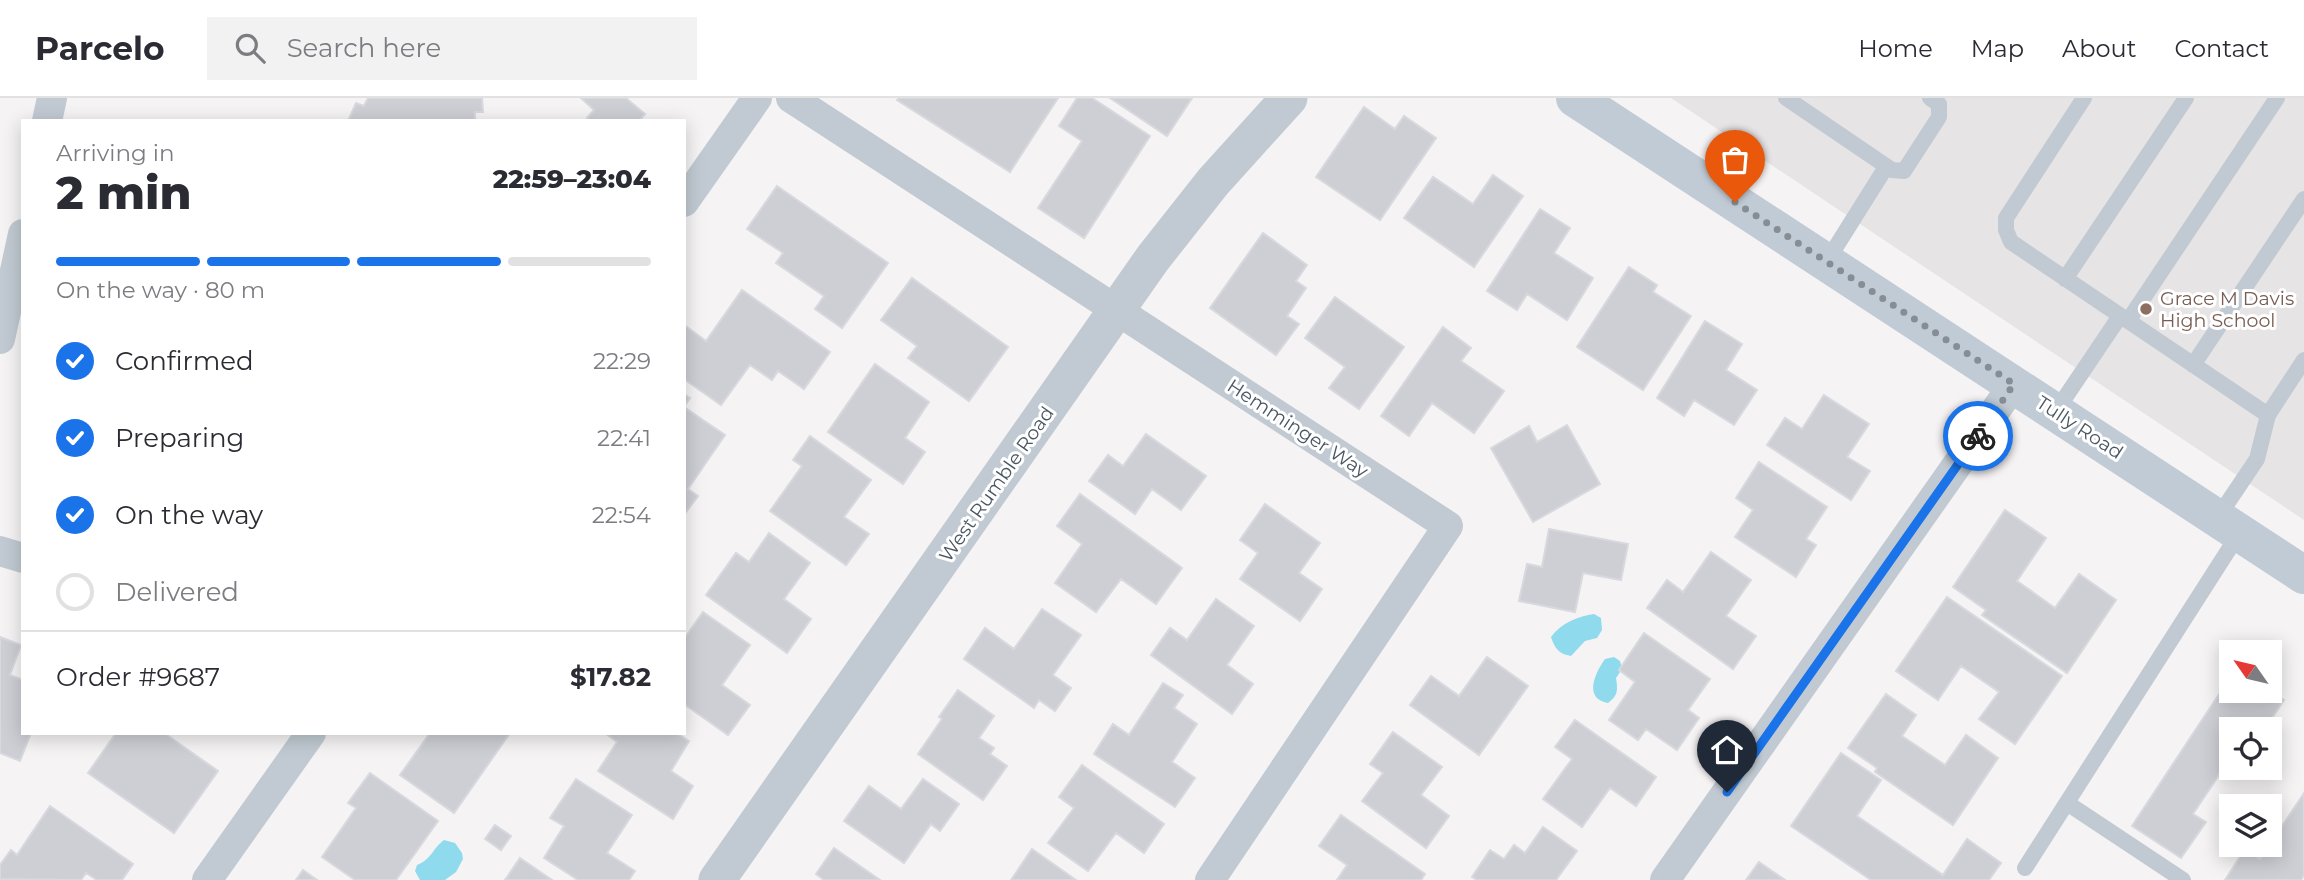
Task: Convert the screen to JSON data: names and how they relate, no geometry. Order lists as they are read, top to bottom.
{
  "streets": {
    "main road": ["Tully Road"],
    "street": ["Hemminger Way", "West Rumble Road"]
  },
  "crossings": [
    ["Hemminger Way", "West Rumble Road"]
  ],
  "places": ["Grace M Davis High School"],
  "north": "top left",
  "page": {
    "header": "Parcelo",
    "search": "Search here",
    "nav": [
      "Home",
      "Map",
      "About",
      "Contact"
    ],
    "heading": ["2 min", "Arriving in", "22:59–23:04"],
    "panel": ["Order #9687", "$17.82"],
    "bar": "On the way · 80 m",
    "list": [
      ["Confirmed", "22:29"],
      ["Preparing", "22:41"],
      ["On the way", "22:54"],
      "Delivered"
    ]
  }
}
